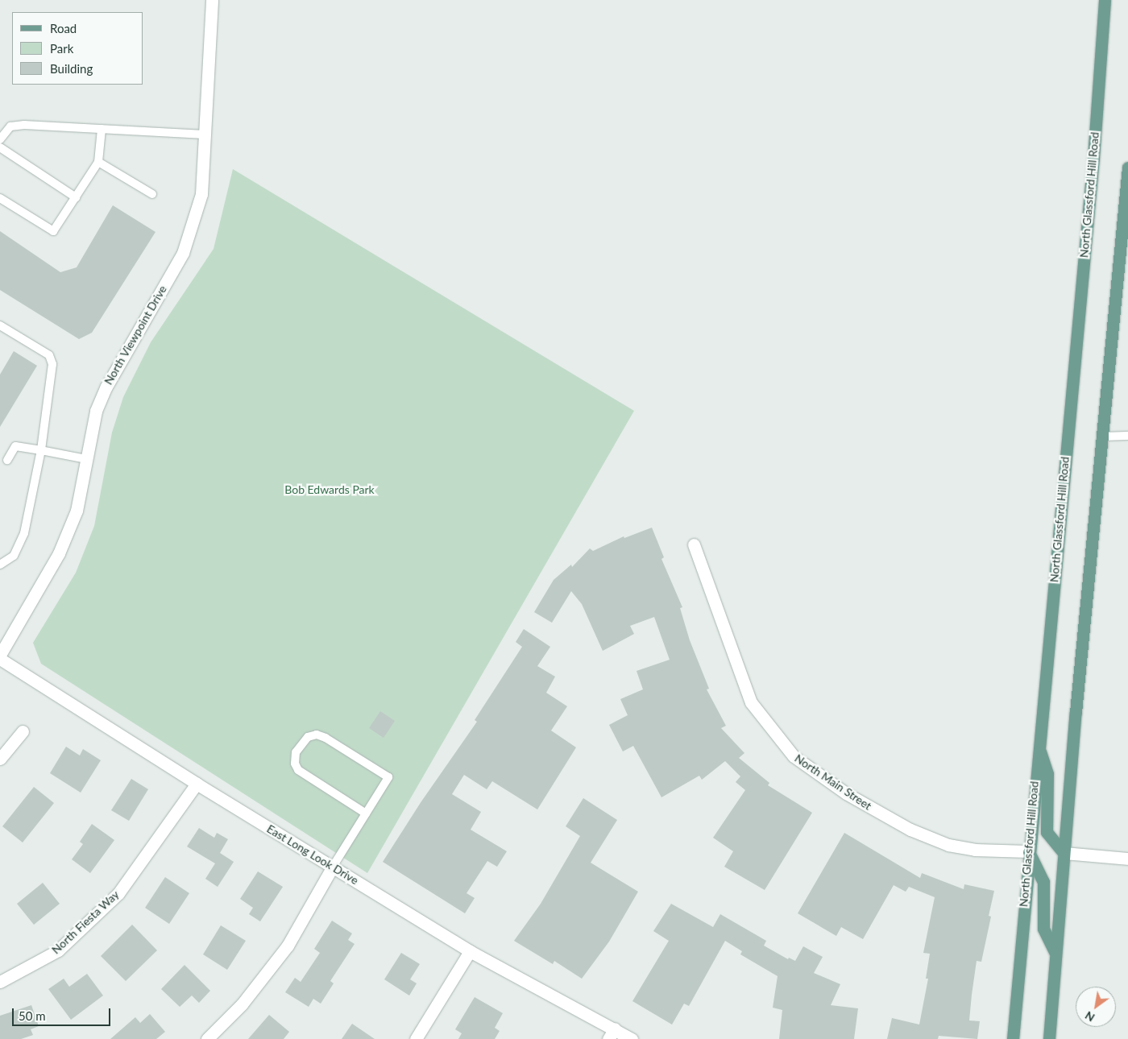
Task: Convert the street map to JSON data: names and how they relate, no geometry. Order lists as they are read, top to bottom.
{
  "streets": {
    "main road": ["North Glassford Hill Road"],
    "street": [
      "North Viewpoint Drive",
      "North Main Street",
      "East Long Look Drive",
      "North Fiesta Way"
    ]
  },
  "crossings": [
    ["North Glassford Hill Road", "North Main Street"],
    ["East Long Look Drive", "North Fiesta Way"]
  ],
  "parks": ["Bob Edwards Park"],
  "legend": ["Road", "Park", "Building"],
  "scale_bar": "50 m",
  "north": "bottom left"
}
